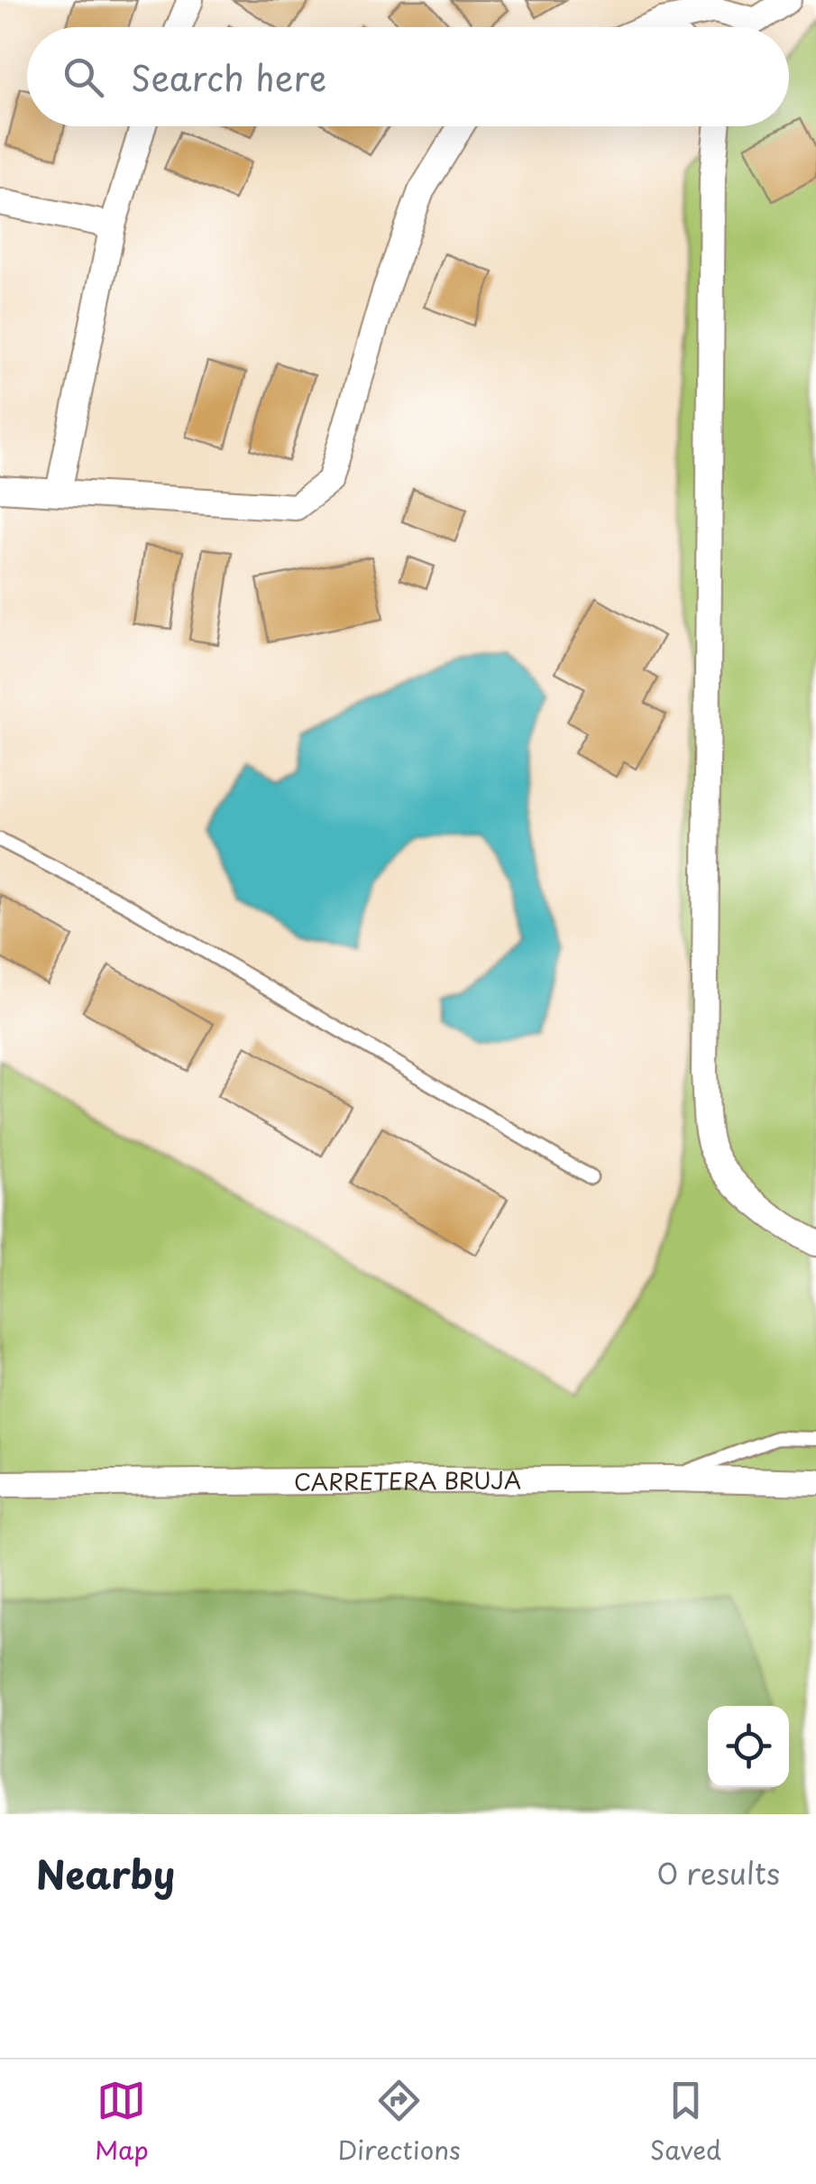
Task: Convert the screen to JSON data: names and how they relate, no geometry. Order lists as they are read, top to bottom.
{
  "streets": {
    "street": ["CARRETERA BRUJA"]
  },
  "page": {
    "search": "Search here",
    "heading": ["Nearby", "0 results"],
    "nav": ["Map", "Directions", "Saved"]
  }
}
